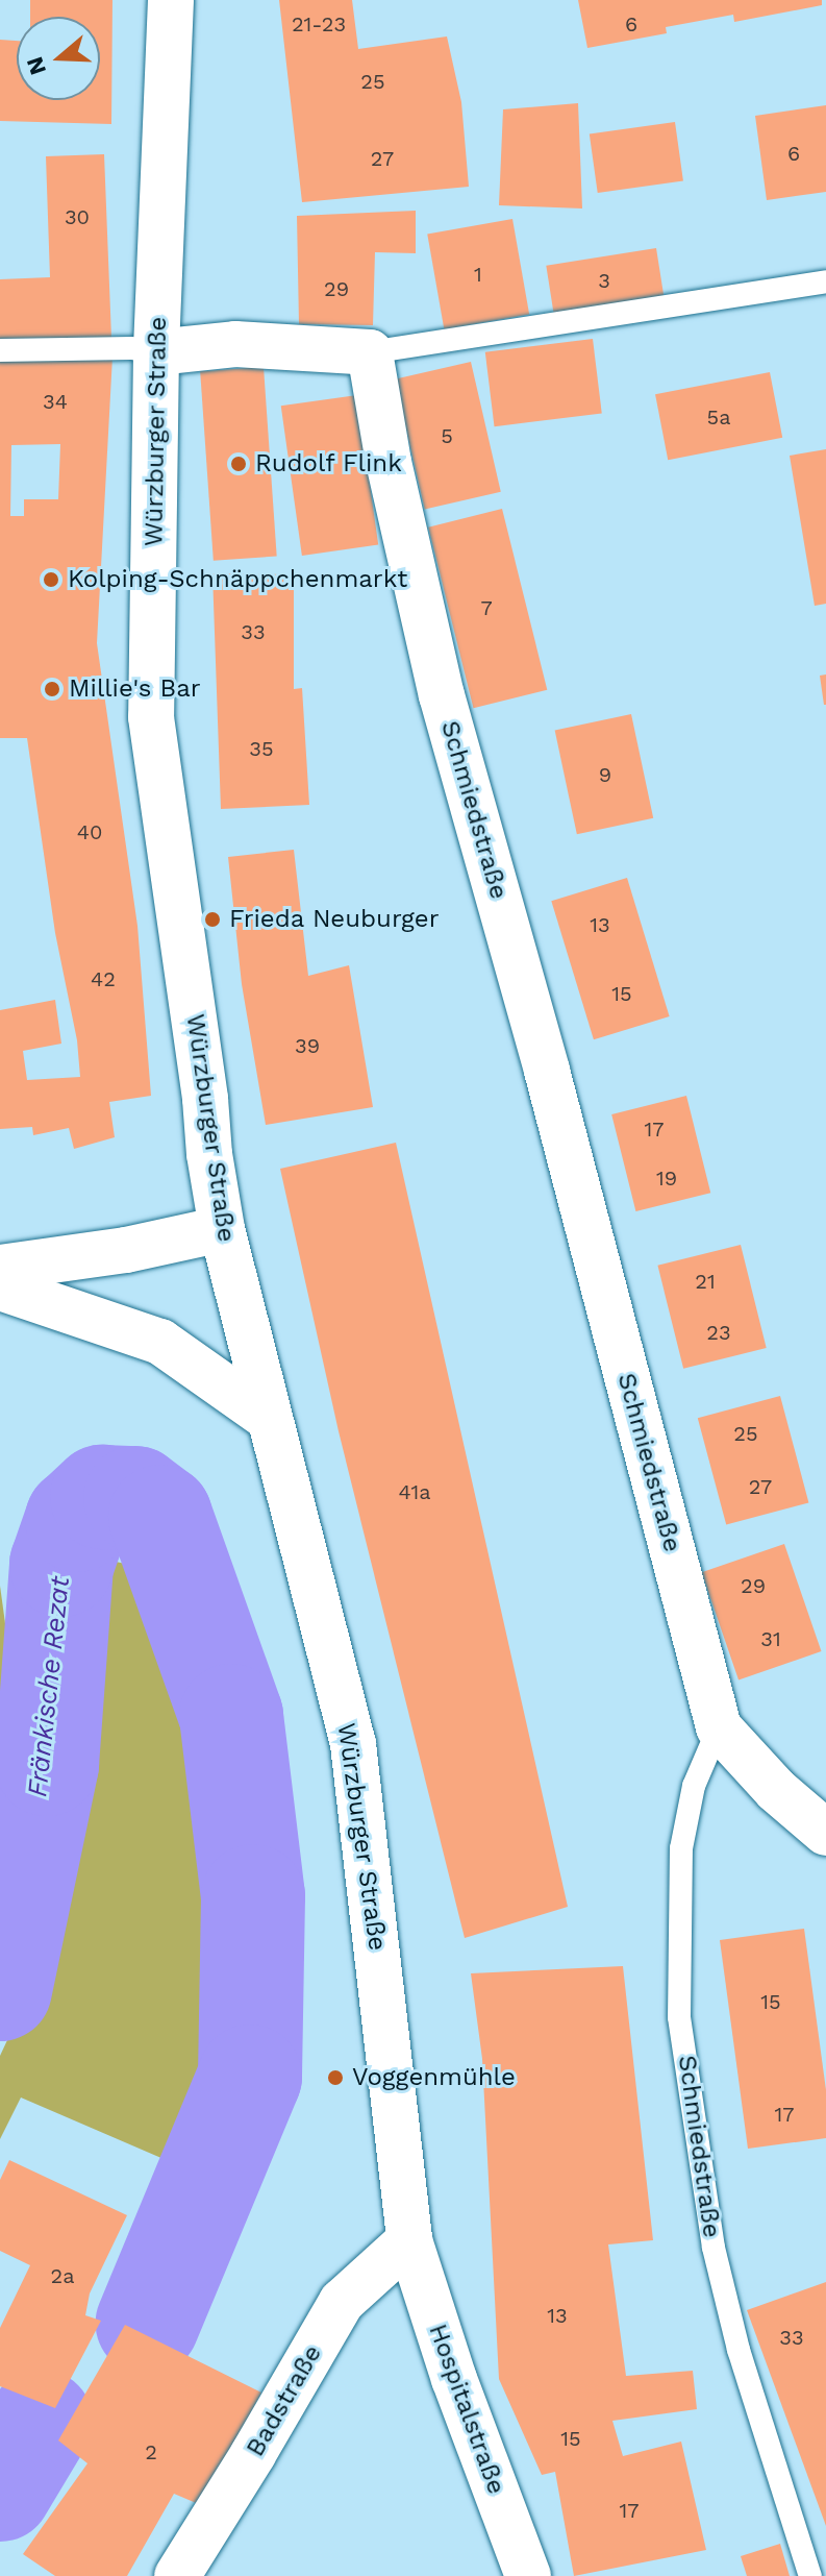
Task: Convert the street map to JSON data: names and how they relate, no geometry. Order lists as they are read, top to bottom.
{
  "streets": {
    "street": [
      "Würzburger Straße",
      "Schmiedstraße",
      "Badstraße",
      "Hospitalstraße"
    ]
  },
  "crossings": [
    ["Würzburger Straße", "Badstraße"],
    ["Würzburger Straße", "Hospitalstraße"],
    ["Badstraße", "Hospitalstraße"]
  ],
  "water": ["Fränkische Rezat"],
  "places": [
    "Rudolf Flink",
    "Kolping-Schnäppchenmarkt",
    "Millie's Bar",
    "Frieda Neuburger",
    "Voggenmühle"
  ],
  "house_numbers": [
    "21-23",
    "6",
    "25",
    "6",
    "27",
    "30",
    "1",
    "3",
    "29",
    "34",
    "5a",
    "5",
    "7",
    "33",
    "35",
    "9",
    "40",
    "13",
    "42",
    "15",
    "39",
    "17",
    "19",
    "21",
    "23",
    "25",
    "27",
    "41a",
    "29",
    "31",
    "15",
    "17",
    "2a",
    "13",
    "33",
    "15",
    "2",
    "17"
  ],
  "north": "left"
}
